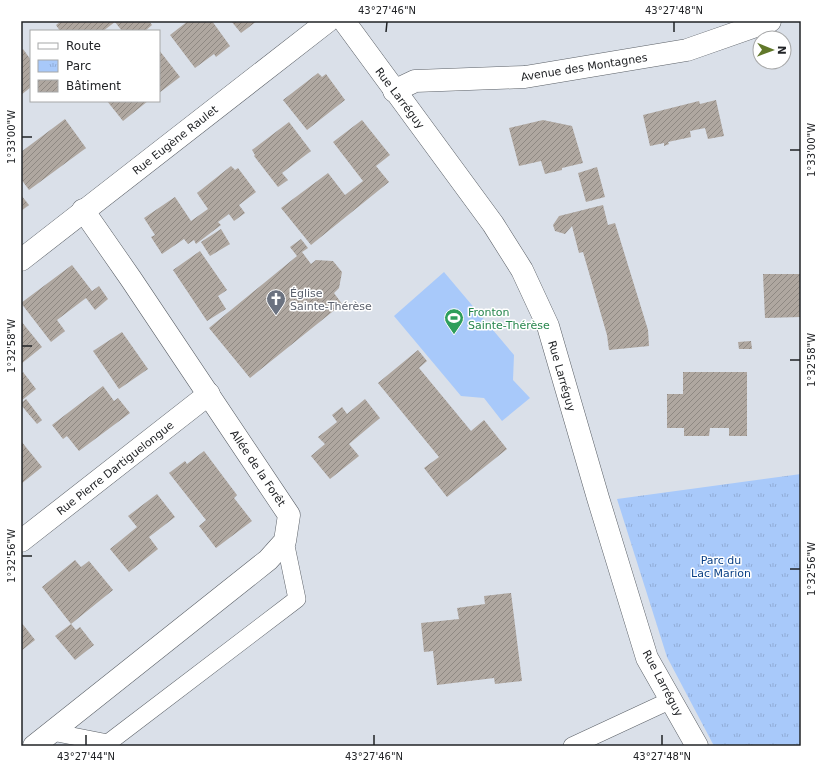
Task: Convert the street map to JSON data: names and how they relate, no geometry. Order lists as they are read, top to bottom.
{
  "streets": {
    "street": [
      "Avenue des Montagnes",
      "Rue Larréguy",
      "Rue Eugène Raulet",
      "Rue Pierre Dartiguelongue",
      "Allée de la Forêt"
    ]
  },
  "crossings": [
    ["Avenue des Montagnes", "Rue Larréguy"],
    ["Rue Eugène Raulet", "Allée de la Forêt"],
    ["Rue Pierre Dartiguelongue", "Allée de la Forêt"]
  ],
  "parks": ["Parc du Lac Marion"],
  "places": {
    "church": ["Église Sainte-Thérèse"],
    "sports": ["Fronton Sainte-Thérèse"]
  },
  "legend": ["Route", "Parc", "Bâtiment"],
  "north": "right",
  "coordinates": [
    "43°27'46\"N",
    "43°27'48\"N",
    "1°33'00\"W",
    "1°32'58\"W",
    "1°32'56\"W",
    "43°27'44\"N"
  ]
}
